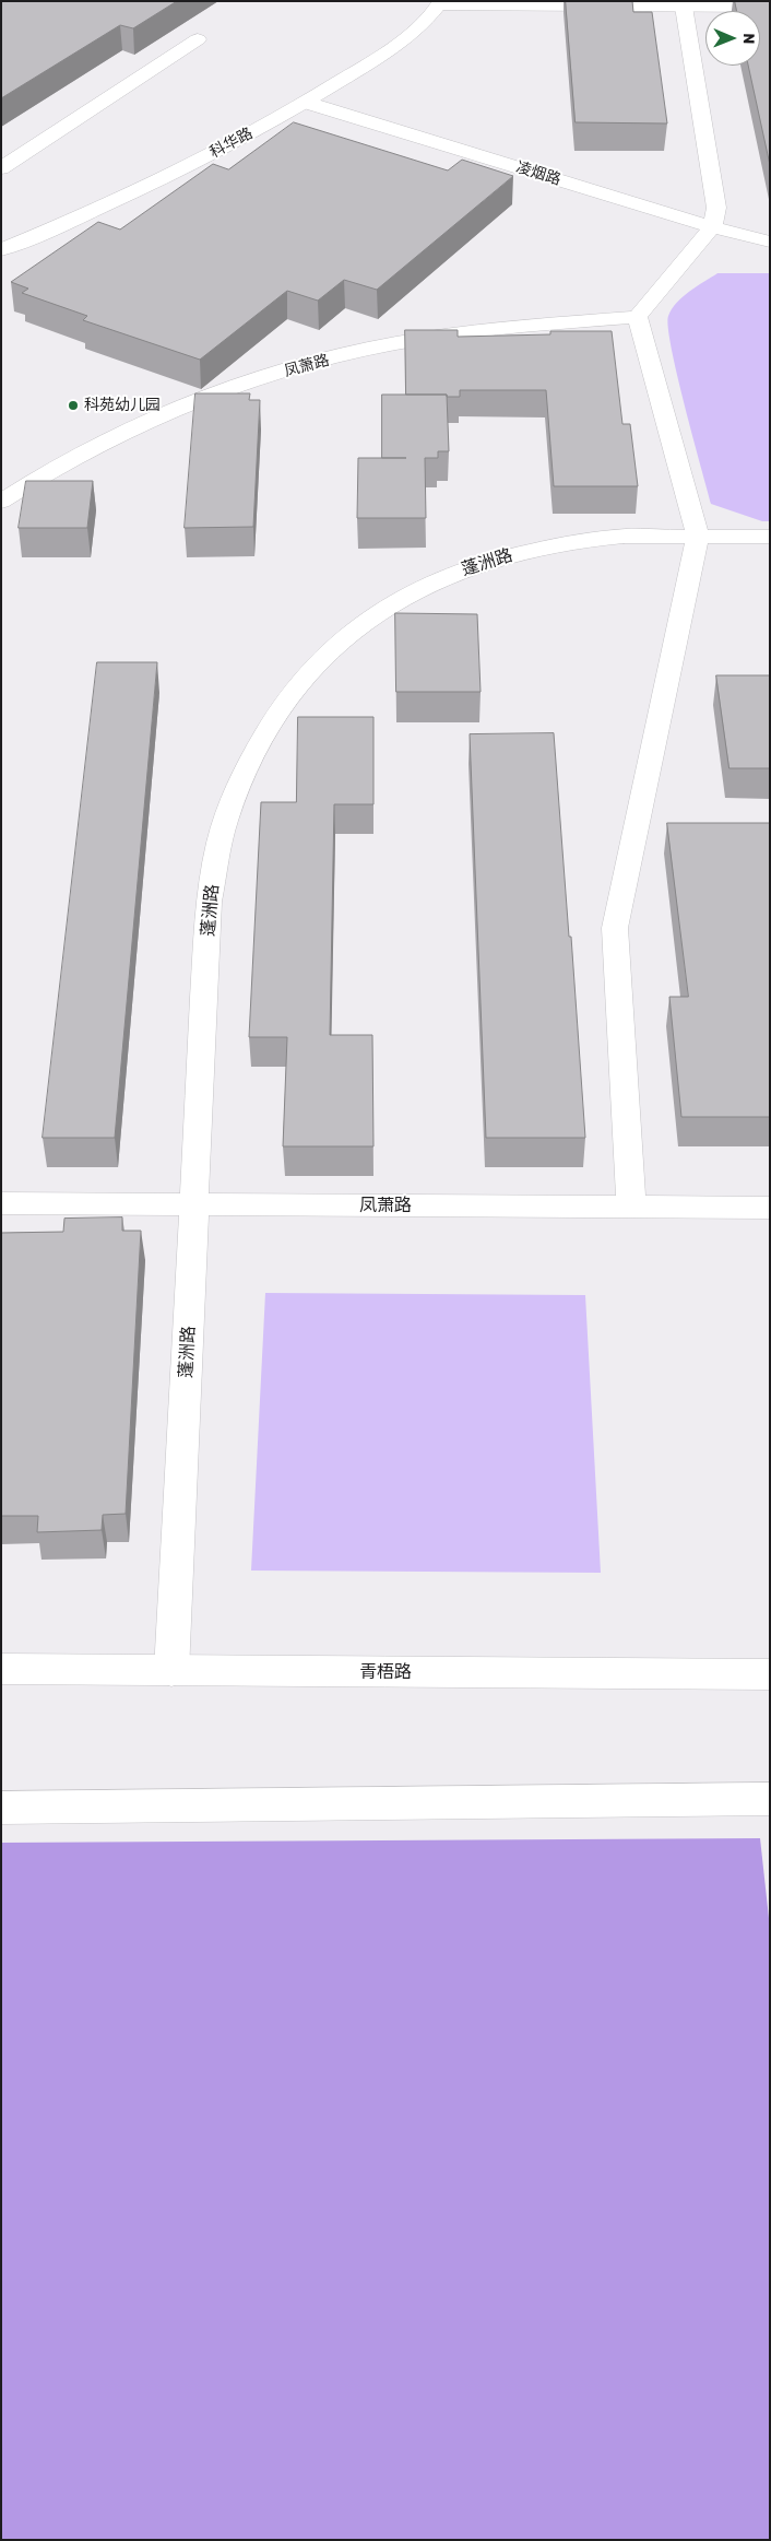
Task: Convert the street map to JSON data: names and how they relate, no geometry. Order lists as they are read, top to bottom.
{
  "streets": {
    "street": [
      "科华路",
      "凌烟路",
      "凤萧路",
      "蓬洲路",
      "青梧路"
    ]
  },
  "crossings": [
    ["科华路", "凌烟路"],
    ["凤萧路", "蓬洲路"],
    ["蓬洲路", "青梧路"]
  ],
  "places": ["科苑幼儿园"],
  "north": "right"
}
